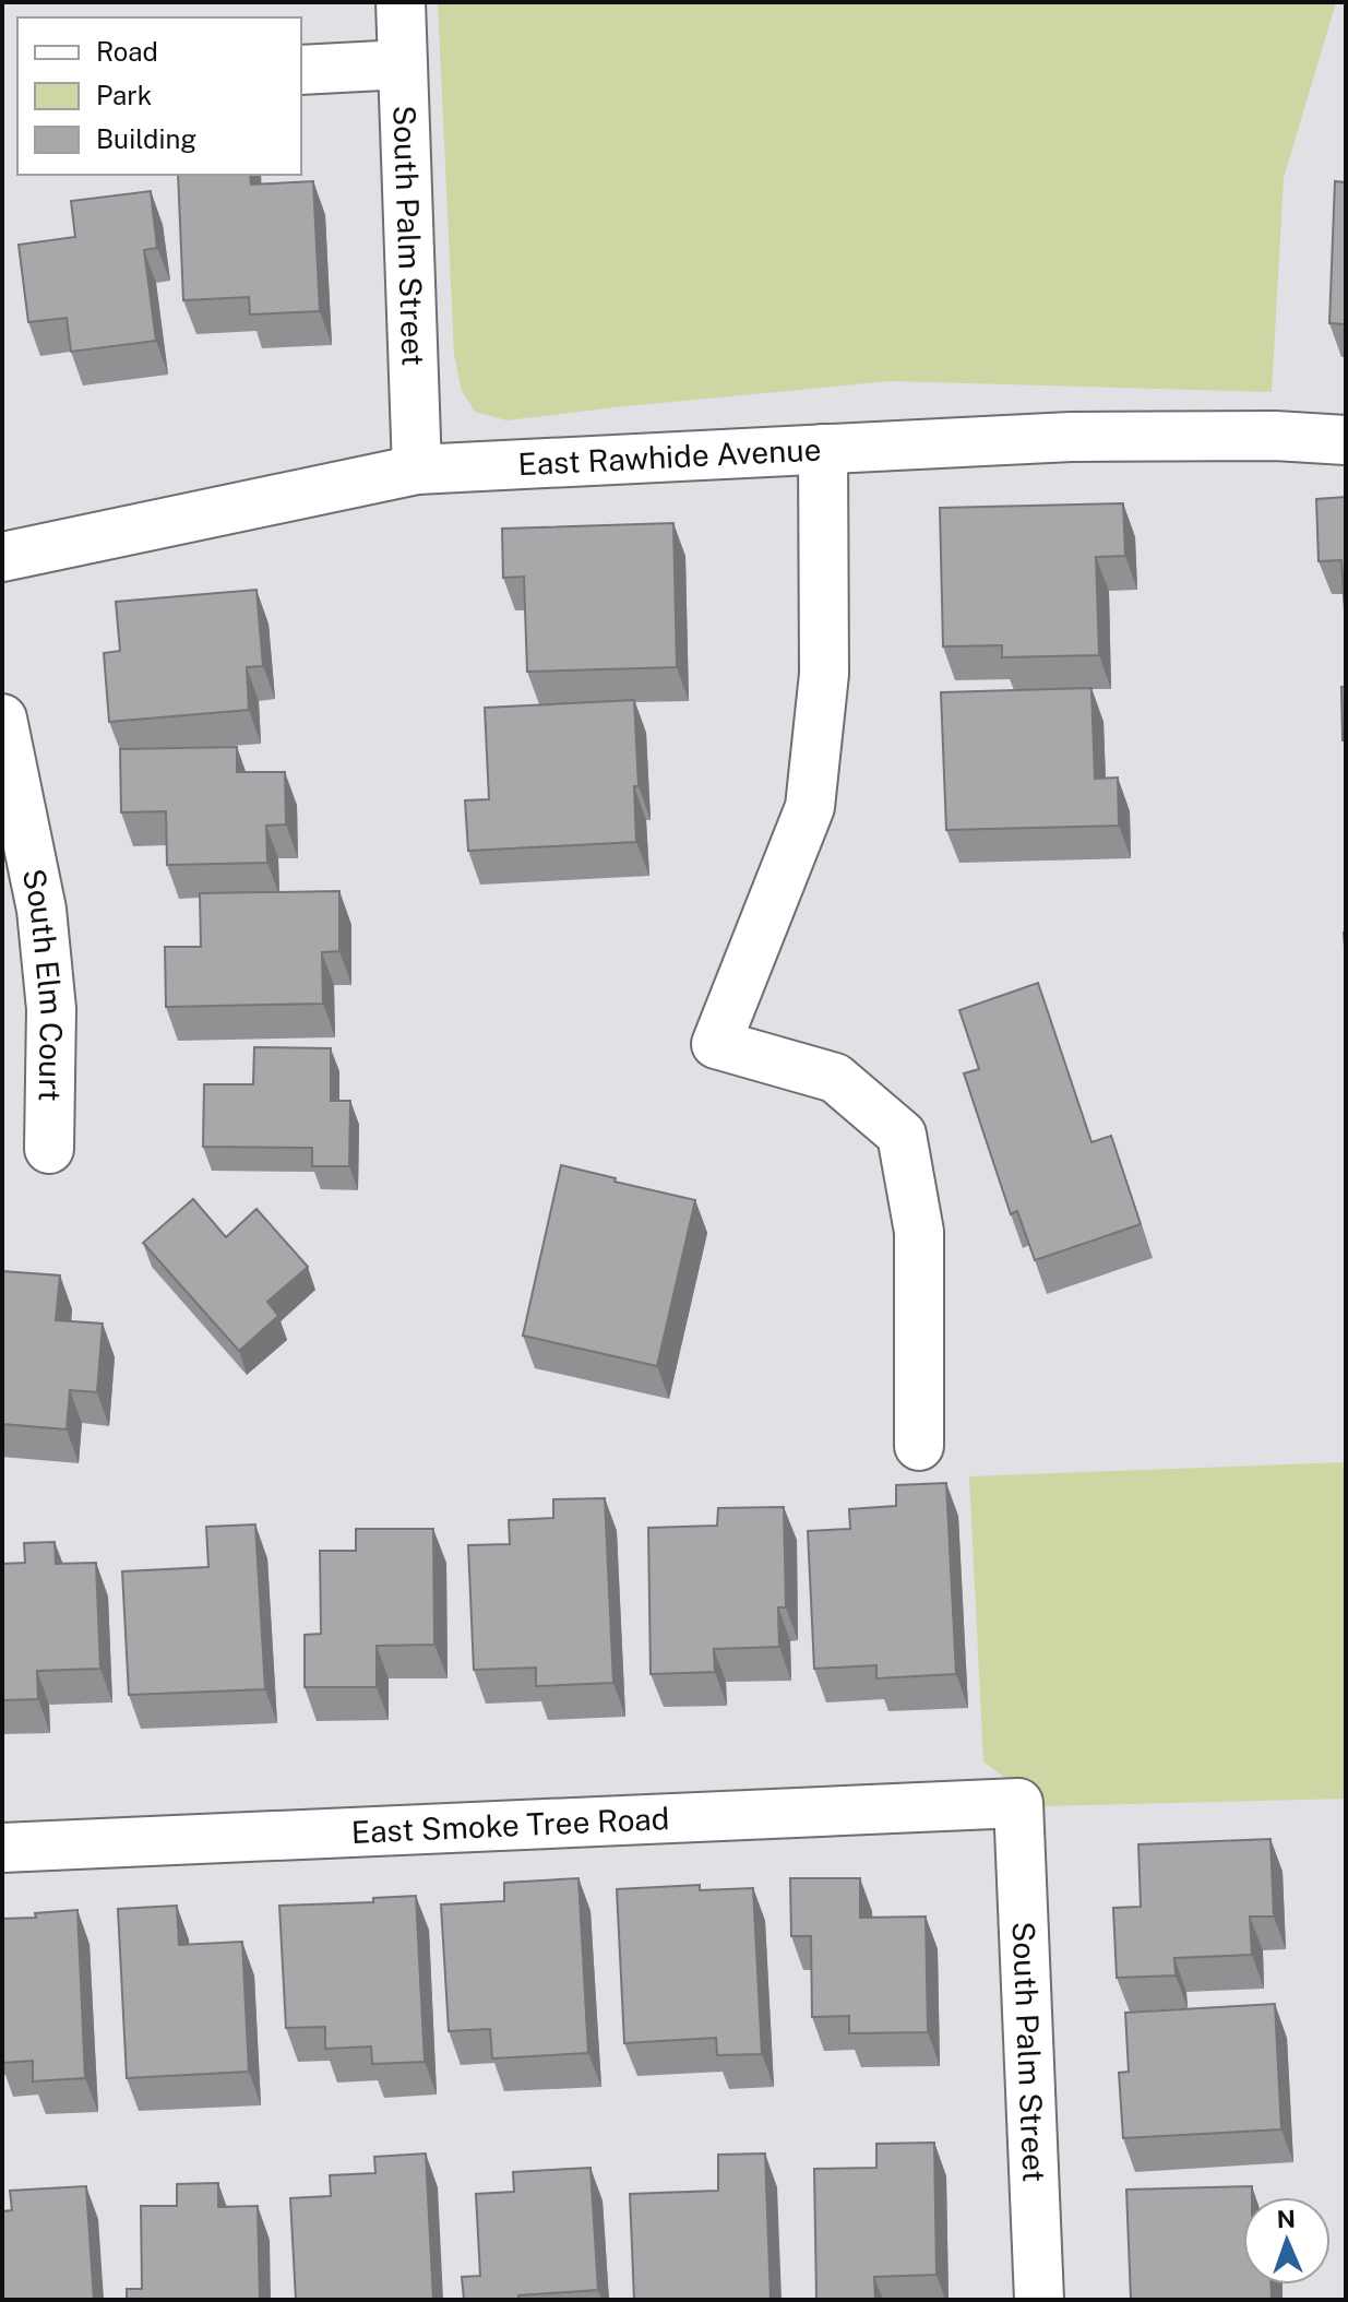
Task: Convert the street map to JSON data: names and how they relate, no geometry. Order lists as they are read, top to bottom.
{
  "streets": {
    "street": [
      "South Palm Street",
      "East Rawhide Avenue",
      "South Elm Court",
      "East Smoke Tree Road"
    ]
  },
  "crossings": [
    ["South Palm Street", "East Rawhide Avenue"],
    ["South Palm Street", "East Smoke Tree Road"]
  ],
  "legend": ["Road", "Park", "Building"],
  "north": "top"
}
